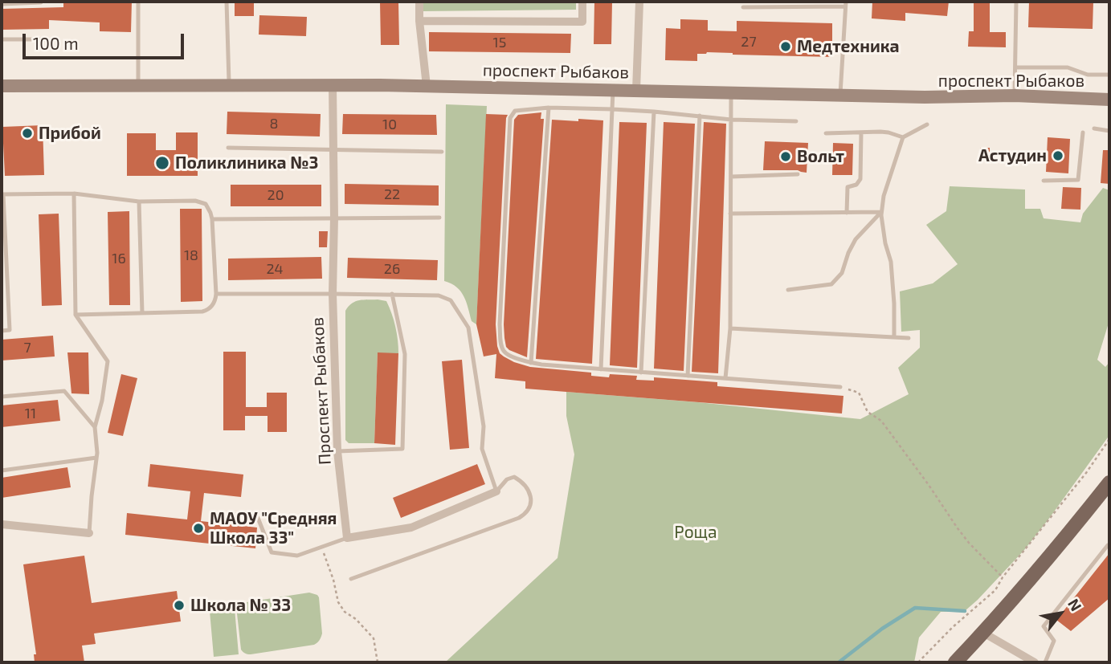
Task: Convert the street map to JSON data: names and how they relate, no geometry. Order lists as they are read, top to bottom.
{
  "streets": {
    "main road": ["проспект Рыбаков"],
    "street": ["Проспект Рыбаков"]
  },
  "crossings": [
    ["проспект Рыбаков", "Проспект Рыбаков"]
  ],
  "parks": ["Роща"],
  "places": [
    "Медтехника",
    "Прибой",
    "Астудин",
    "Вольт",
    "Поликлиника №3",
    "МАОУ \"Средняя Школа 33\"",
    "Школа № 33"
  ],
  "house_numbers": [
    "27",
    "15",
    "8",
    "10",
    "22",
    "20",
    "18",
    "16",
    "24",
    "26",
    "7",
    "11"
  ],
  "scale_bar": "100 m",
  "north": "top right"
}
